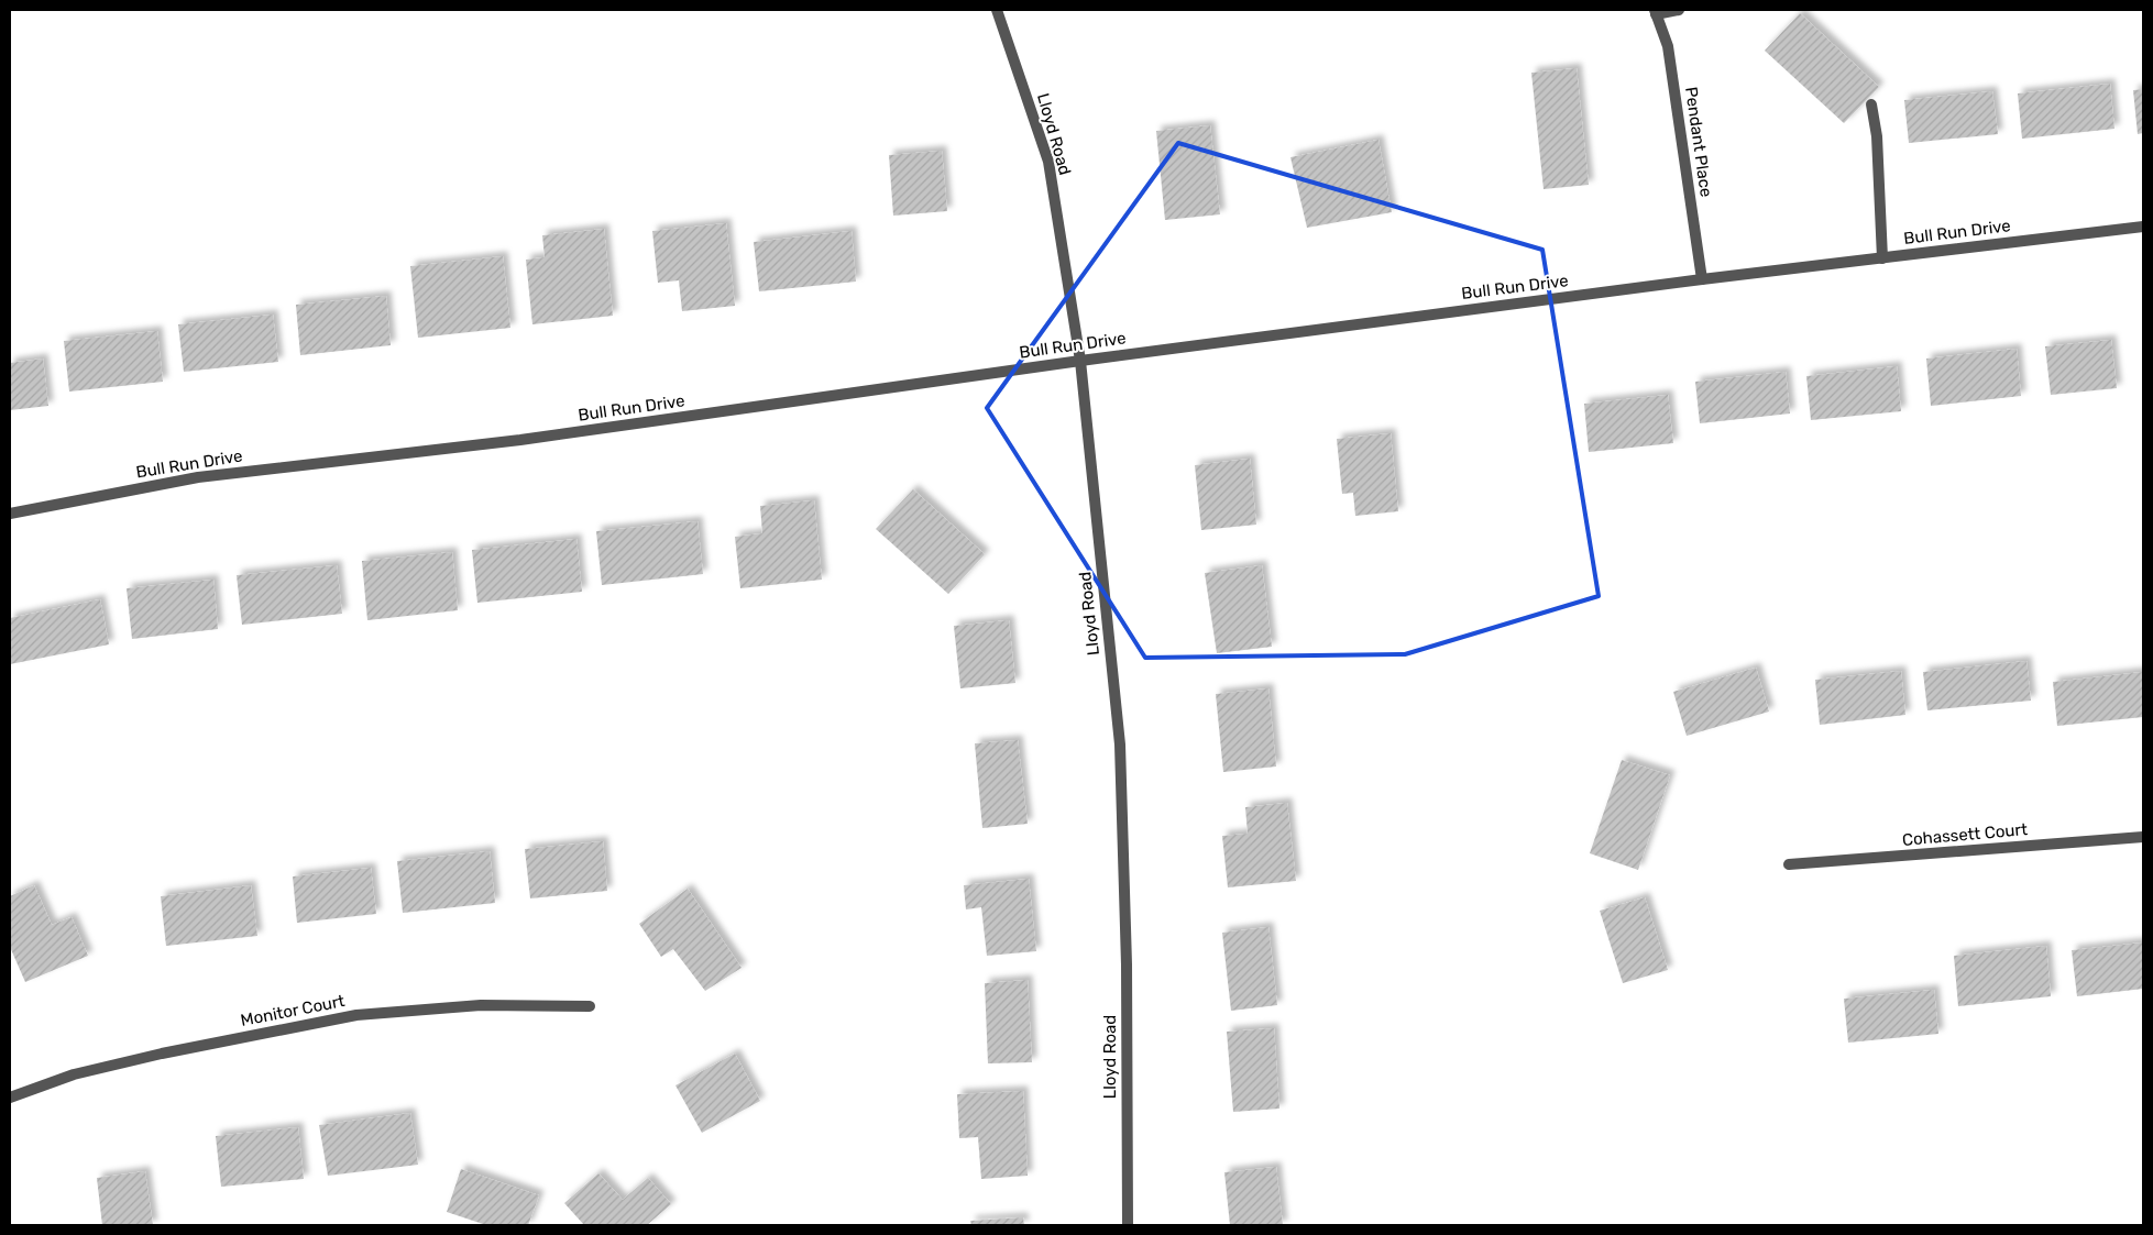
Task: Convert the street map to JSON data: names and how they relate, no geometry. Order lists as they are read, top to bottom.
{
  "streets": {
    "street": [
      "Lloyd Road",
      "Pendant Place",
      "Bull Run Drive",
      "Cohassett Court",
      "Monitor Court"
    ]
  },
  "crossings": [
    ["Lloyd Road", "Bull Run Drive"],
    ["Pendant Place", "Bull Run Drive"]
  ]
}
